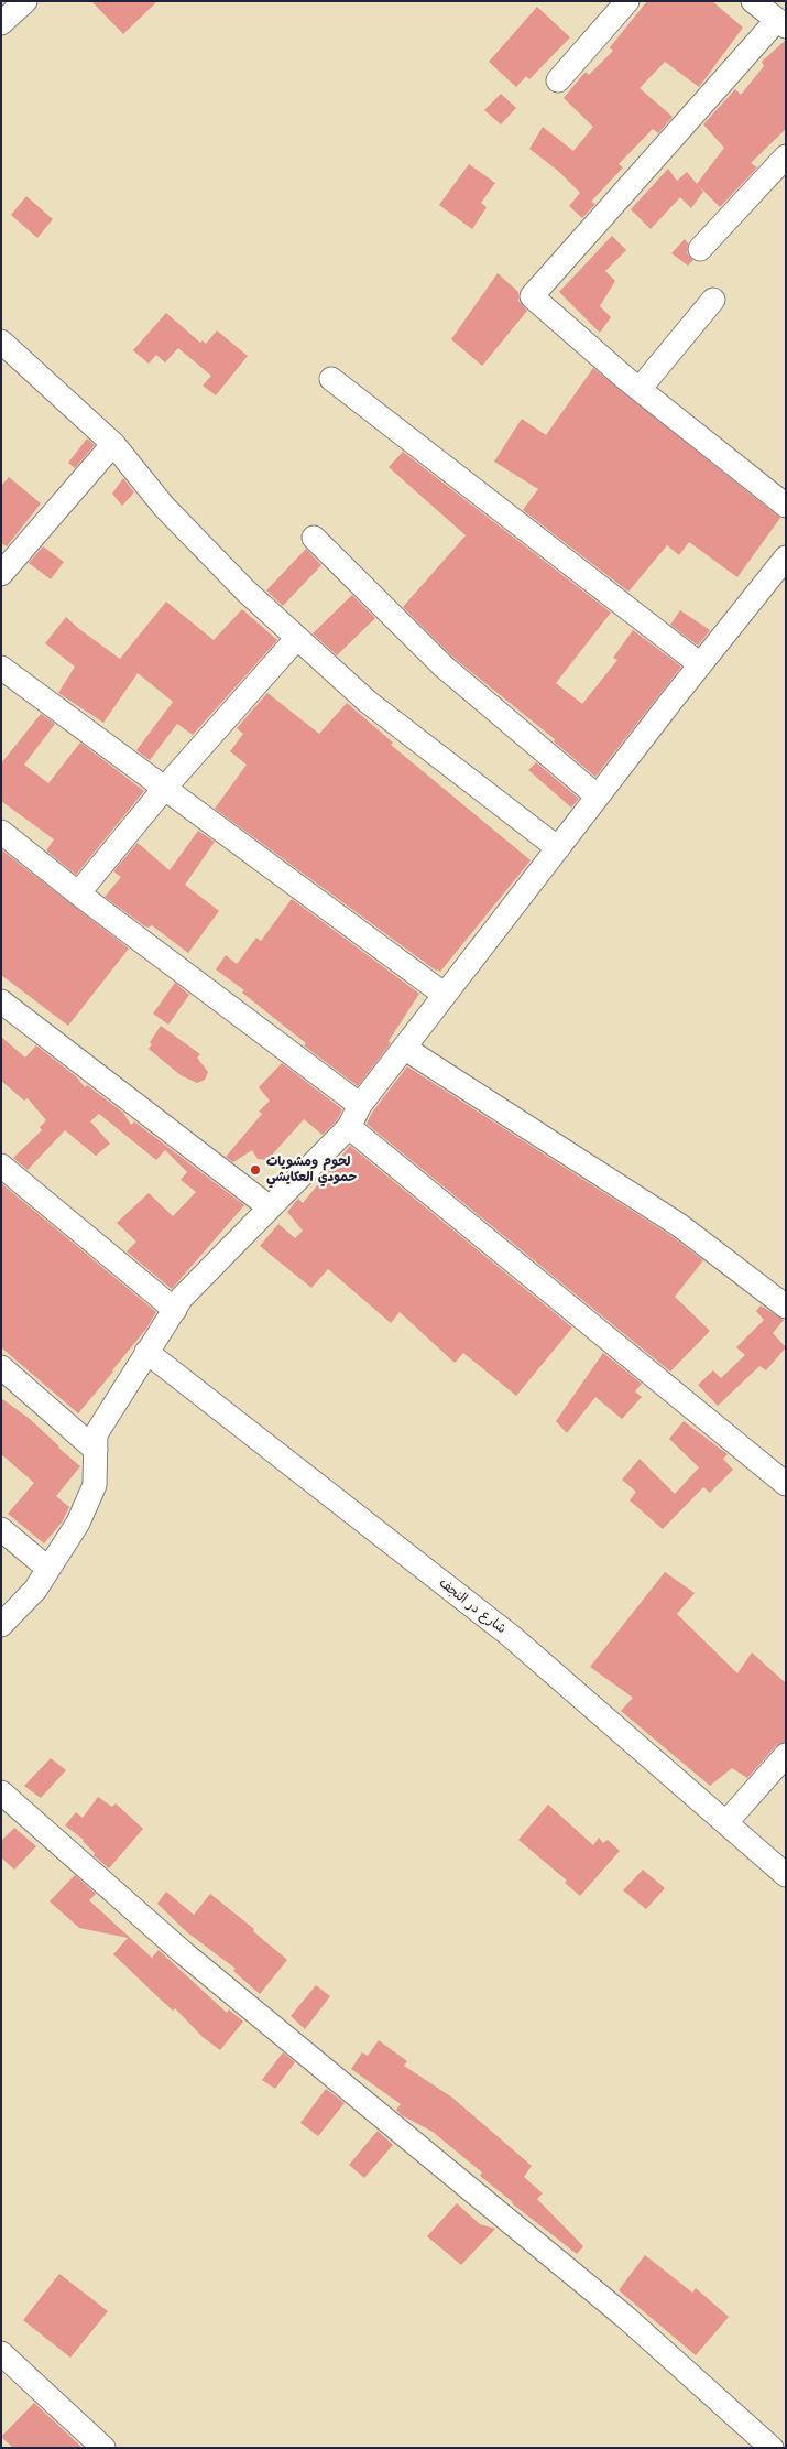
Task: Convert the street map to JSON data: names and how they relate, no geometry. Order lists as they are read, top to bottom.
{
  "streets": {
    "street": ["شارع در النجف"]
  },
  "places": ["لحوم ومشويات حمودي العكايشي"]
}
